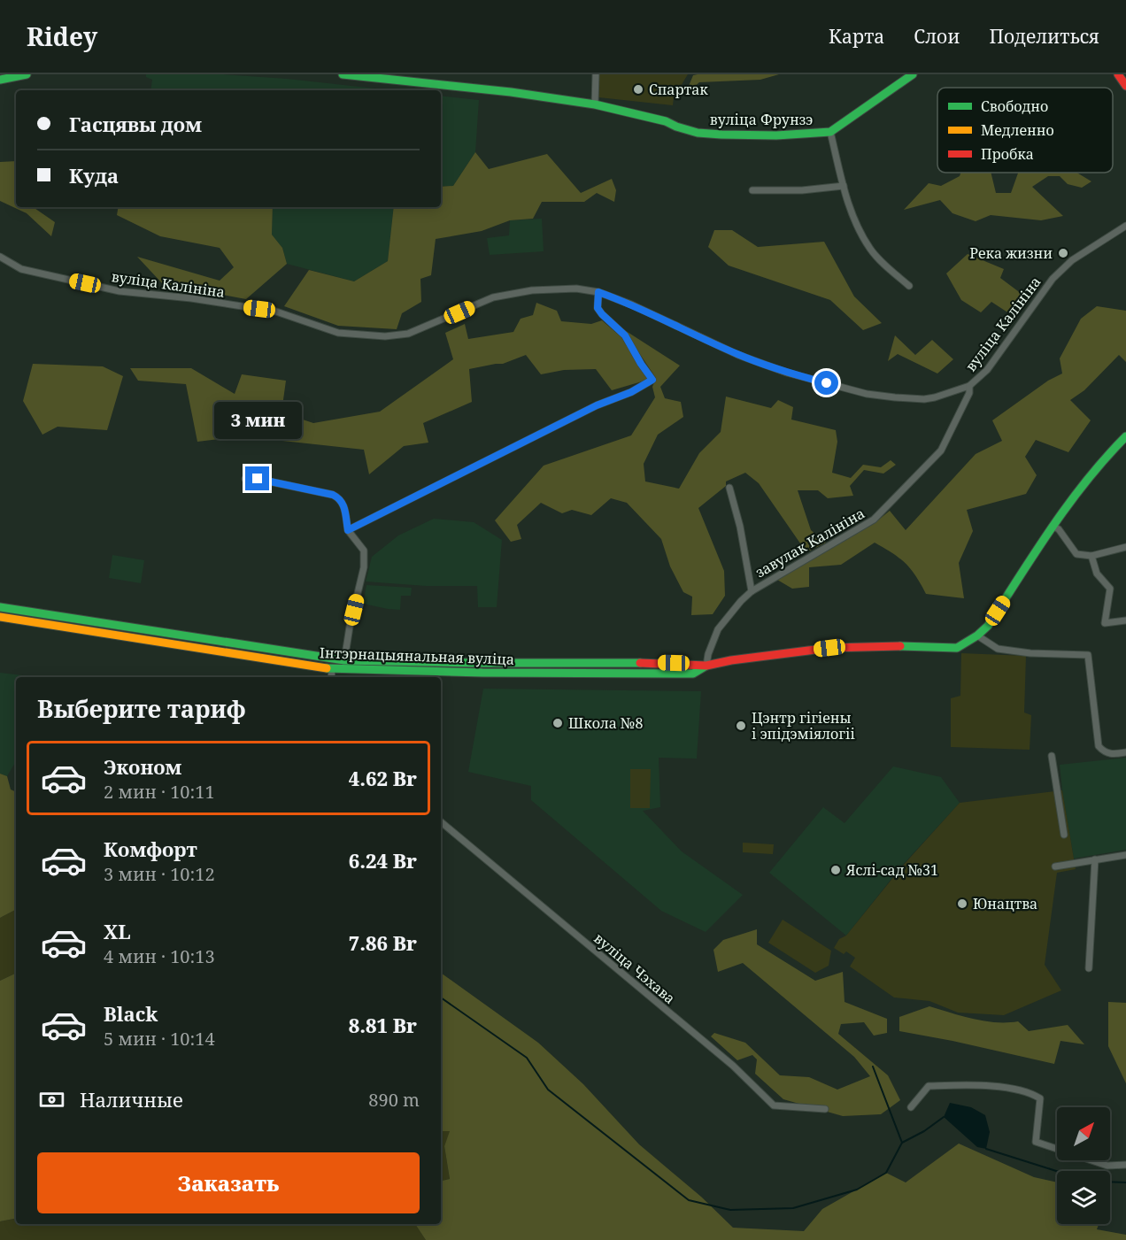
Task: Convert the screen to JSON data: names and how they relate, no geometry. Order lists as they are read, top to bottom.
{
  "streets": {
    "main road": ["вуліца Фрунзэ", "Інтэрнацыянальная вуліца"],
    "street": ["вуліца Калініна", "завулак Калініна", "вуліца Чэхава"]
  },
  "crossings": [
    ["вуліца Калініна", "завулак Калініна"],
    ["завулак Калініна", "Інтэрнацыянальная вуліца"]
  ],
  "places": [
    "Спартак",
    "Река жизни",
    "Школа №8",
    "Цэнтр гігіены і эпідэміялогіі",
    "Яслі-сад №31",
    "Юнацтва"
  ],
  "legend": ["Свободно", "Медленно", "Пробка"],
  "north": "top right",
  "page": {
    "header": "Ridey",
    "nav": ["Карта", "Слои", "Поделиться"],
    "banner": ["Гасцявы дом", "Куда"],
    "bubble": "3 мин",
    "heading": "Выберите тариф",
    "list": [
      {
        "name": "Эконом",
        "note": "2 мин · 10:11",
        "value": "4.62 Br"
      },
      {
        "name": "Комфорт",
        "note": "3 мин · 10:12",
        "value": "6.24 Br"
      },
      {
        "name": "XL",
        "note": "4 мин · 10:13",
        "value": "7.86 Br"
      },
      {
        "name": "Black",
        "note": "5 мин · 10:14",
        "value": "8.81 Br"
      }
    ],
    "pay": ["Наличные", "890 m"],
    "buttons": "Заказать"
  }
}
